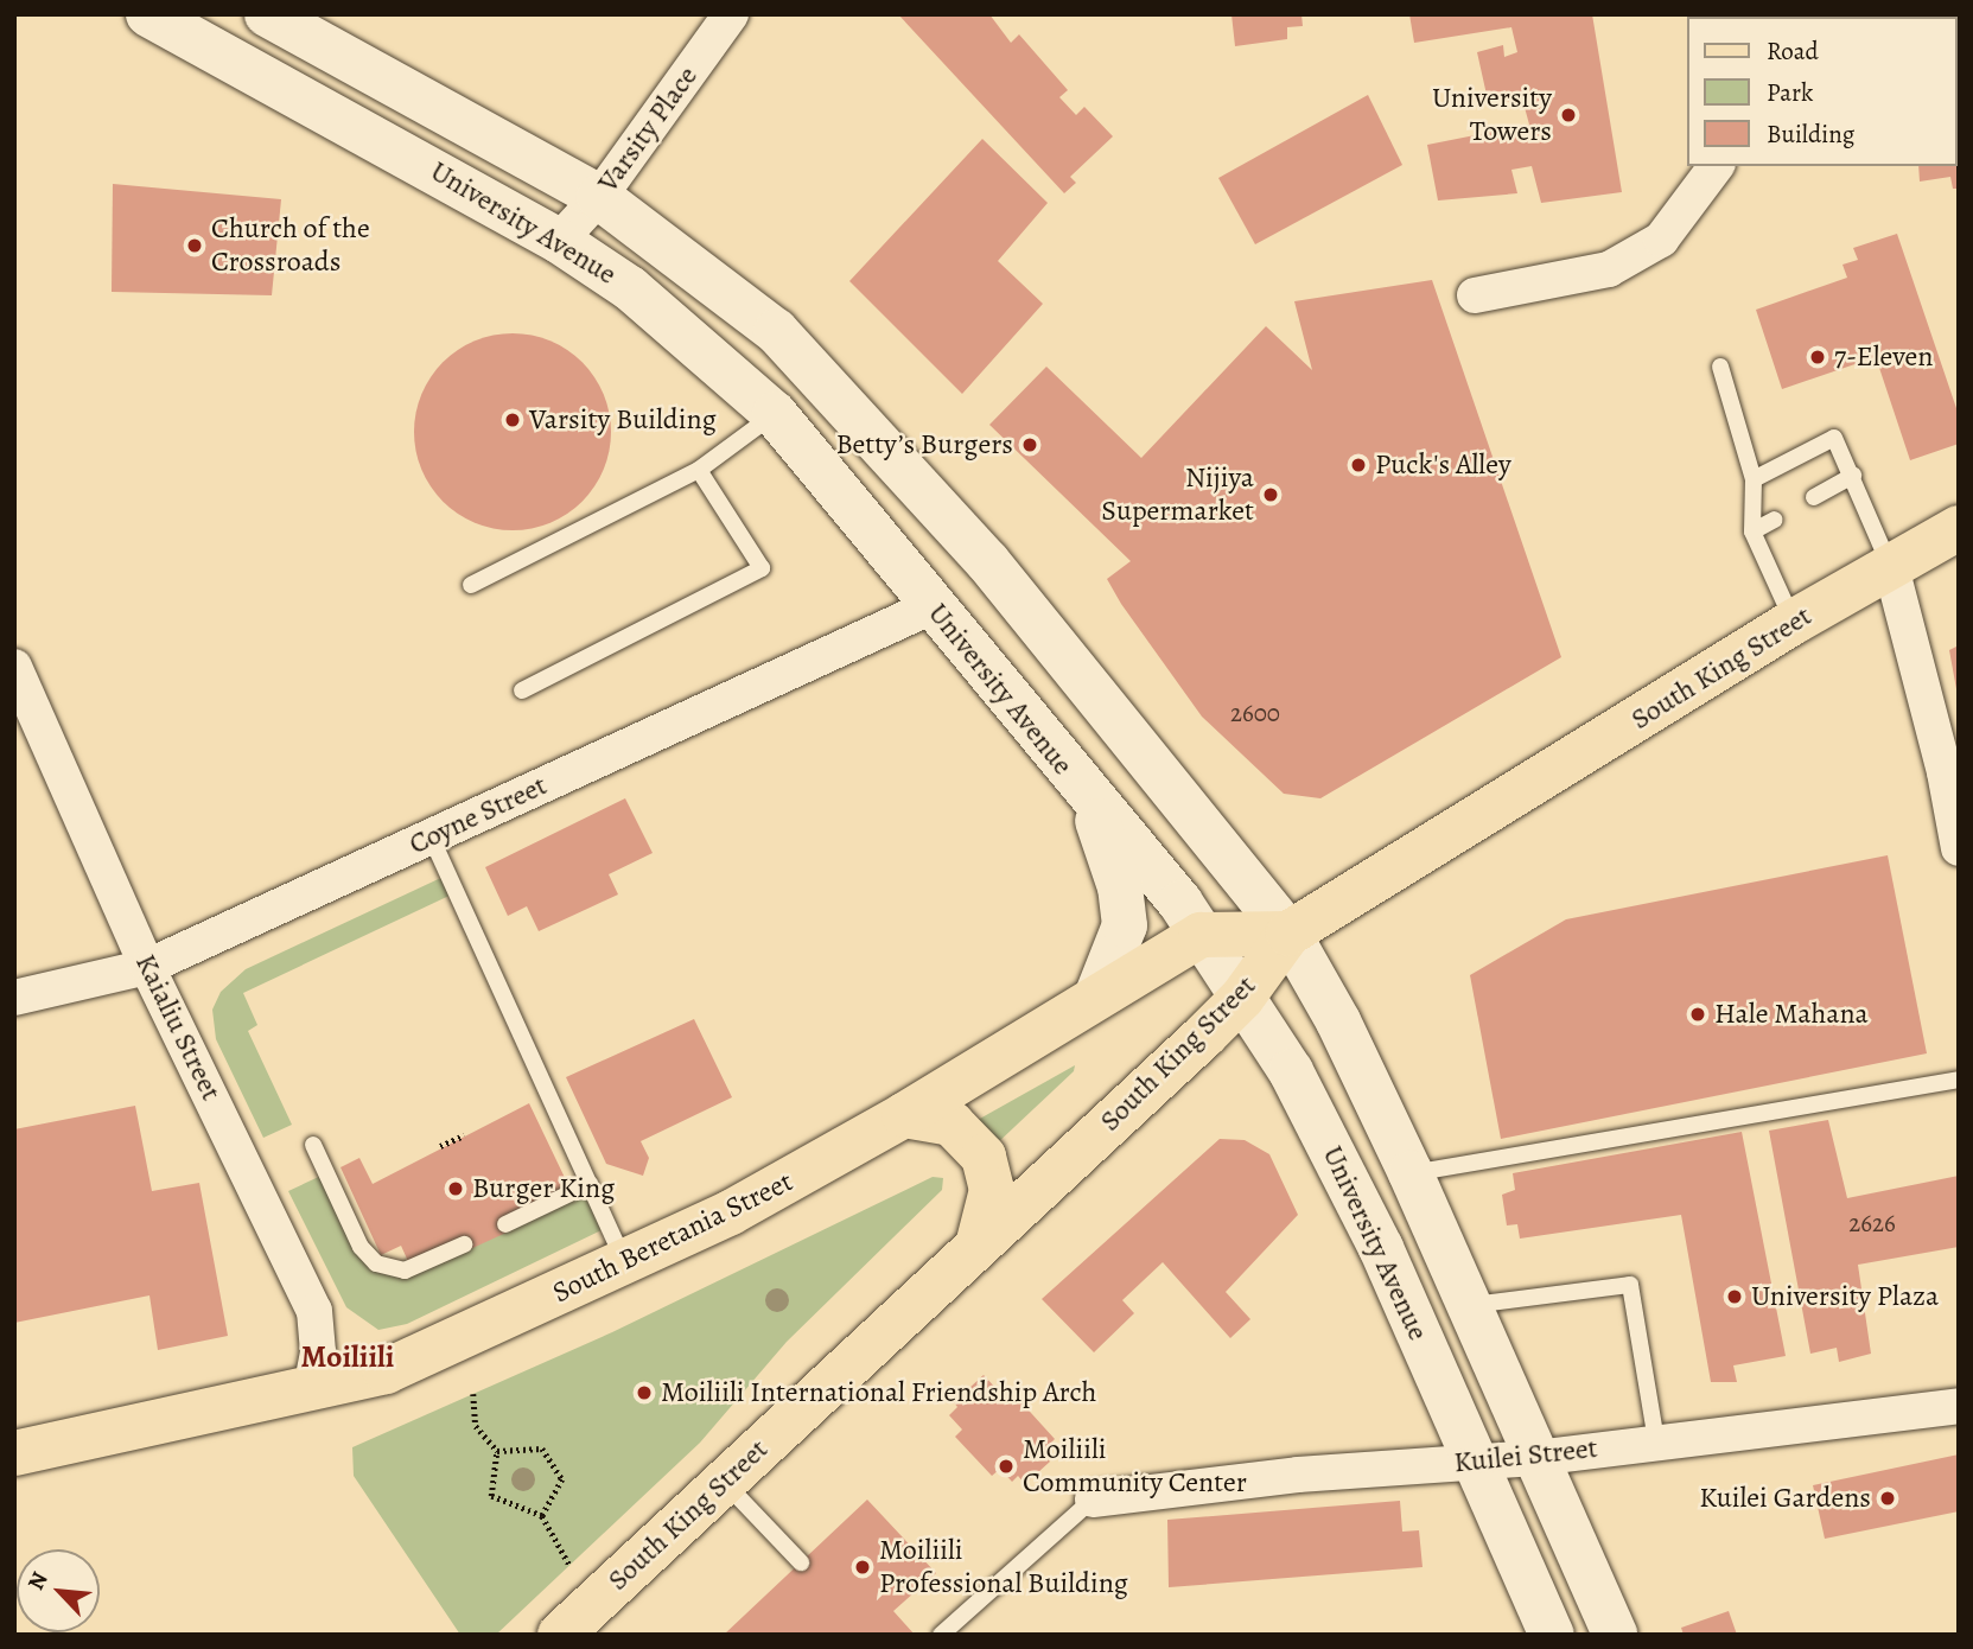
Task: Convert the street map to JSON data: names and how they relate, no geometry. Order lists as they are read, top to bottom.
{
  "streets": {
    "main road": ["University Avenue", "South King Street", "South Beretania Street"],
    "street": [
      "Varsity Place",
      "Coyne Street",
      "Kaialiu Street",
      "Kuilei Street"
    ]
  },
  "crossings": [
    ["Varsity Place", "University Avenue"],
    ["University Avenue", "South King Street"],
    ["University Avenue", "Coyne Street"],
    ["University Avenue", "South Beretania Street"],
    ["University Avenue", "Kuilei Street"],
    ["South King Street", "South Beretania Street"],
    ["Coyne Street", "Kaialiu Street"],
    ["Kaialiu Street", "South Beretania Street"]
  ],
  "districts": ["Moiliili"],
  "places": [
    "University Towers",
    "Church of the Crossroads",
    "7-Eleven",
    "Varsity Building",
    "Betty’s Burgers",
    "Puck's Alley",
    "Nijiya Supermarket",
    "Hale Mahana",
    "Burger King",
    "University Plaza",
    "Moiliili International Friendship Arch",
    "Moiliili Community Center",
    "Kuilei Gardens",
    "Moiliili Professional Building"
  ],
  "house_numbers": ["2600", "2626"],
  "legend": ["Road", "Park", "Building"],
  "north": "top left"
}
